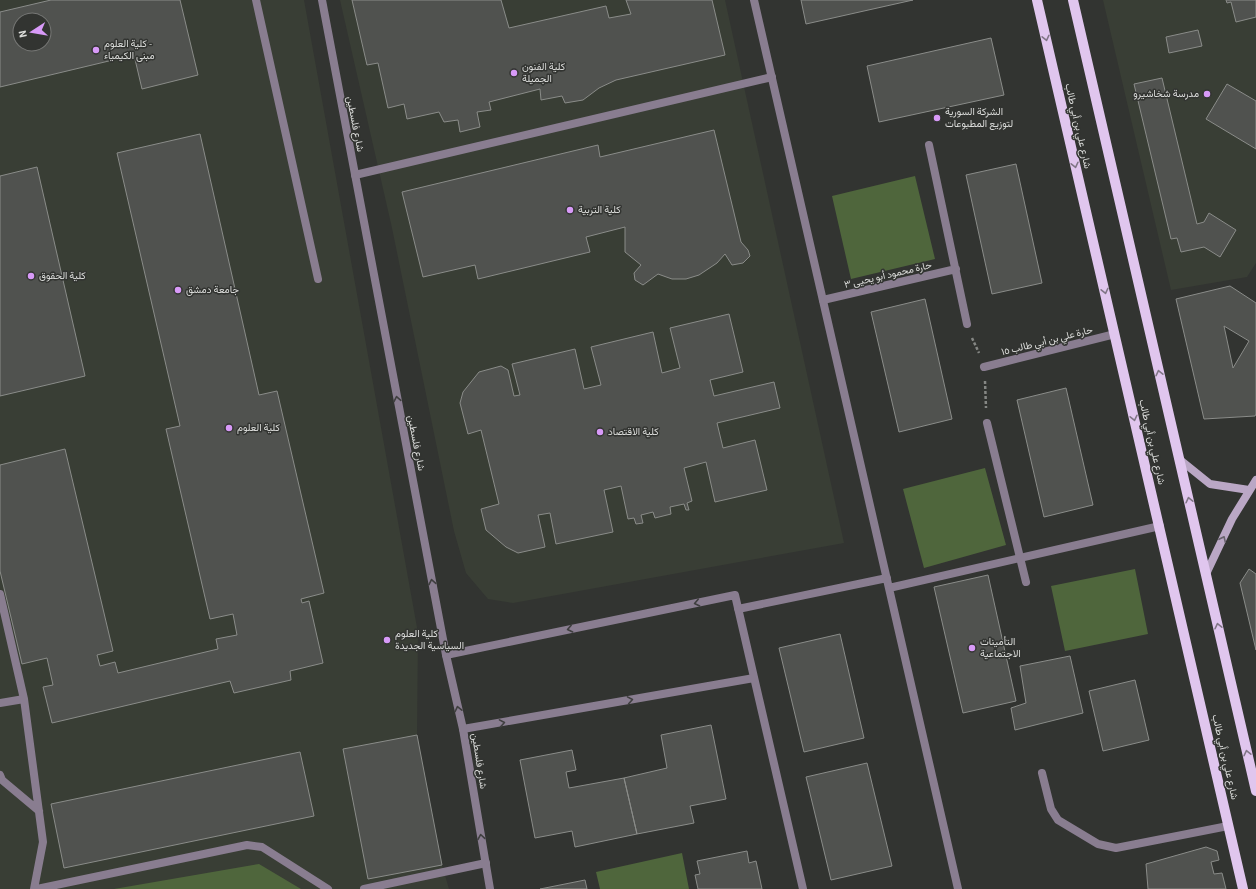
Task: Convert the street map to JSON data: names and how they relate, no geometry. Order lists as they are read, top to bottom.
{
  "streets": {
    "main road": ["شارع علي بن أبي طالب"],
    "street": ["شارع فلسطين", "حارة محمود أبو يحيى ٣", "حارة علي بن أبي طالب ١٥"]
  },
  "crossings": [
    ["شارع علي بن أبي طالب", "حارة علي بن أبي طالب ١٥"]
  ],
  "one_way": ["شارع فلسطين"],
  "places": [
    "كلية العلوم - مبنى الكيمياء",
    "كلية الفنون الجميلة",
    "مدرسة شخاشيرو",
    "الشركة السورية لتوزيع المطبوعات",
    "كلية التربية",
    "كلية الحقوق",
    "جامعة دمشق",
    "كلية العلوم",
    "كلية الاقتصاد",
    "كلية العلوم السياسية الجديدة",
    "التأمينات الاجتماعية"
  ],
  "north": "left"
}
